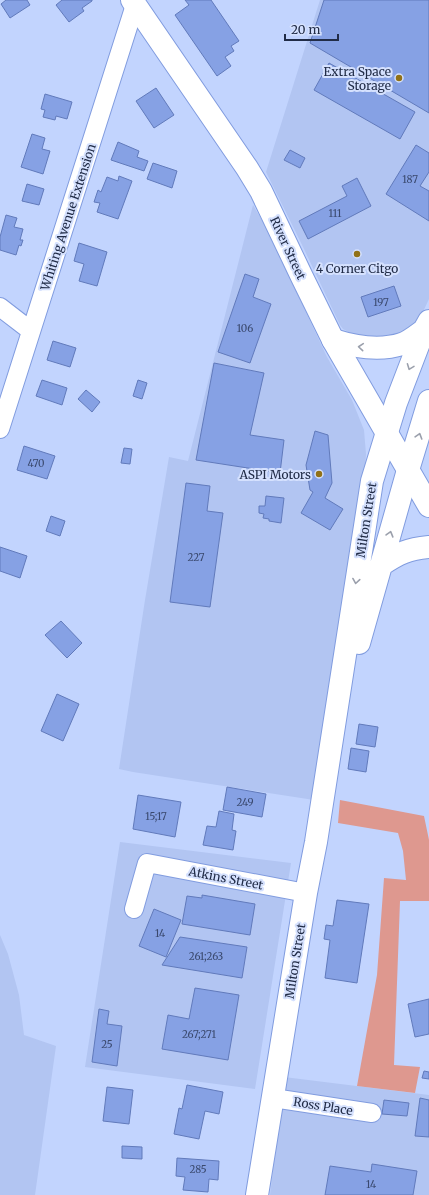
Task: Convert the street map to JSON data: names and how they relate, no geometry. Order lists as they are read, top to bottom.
{
  "streets": {
    "main road": ["River Street", "Milton Street"],
    "street": ["Whiting Avenue Extension", "Atkins Street", "Ross Place"]
  },
  "crossings": [
    ["Whiting Avenue Extension", "River Street"],
    ["River Street", "Milton Street"],
    ["Milton Street", "Atkins Street"],
    ["Milton Street", "Ross Place"]
  ],
  "places": ["Extra Space Storage", "4 Corner Citgo", "ASPI Motors"],
  "house_numbers": [
    "187",
    "111",
    "197",
    "106",
    "470",
    "227",
    "249",
    "15;17",
    "14",
    "261;263",
    "267;271",
    "25",
    "285",
    "14"
  ],
  "scale_bar": "20 m"
}
